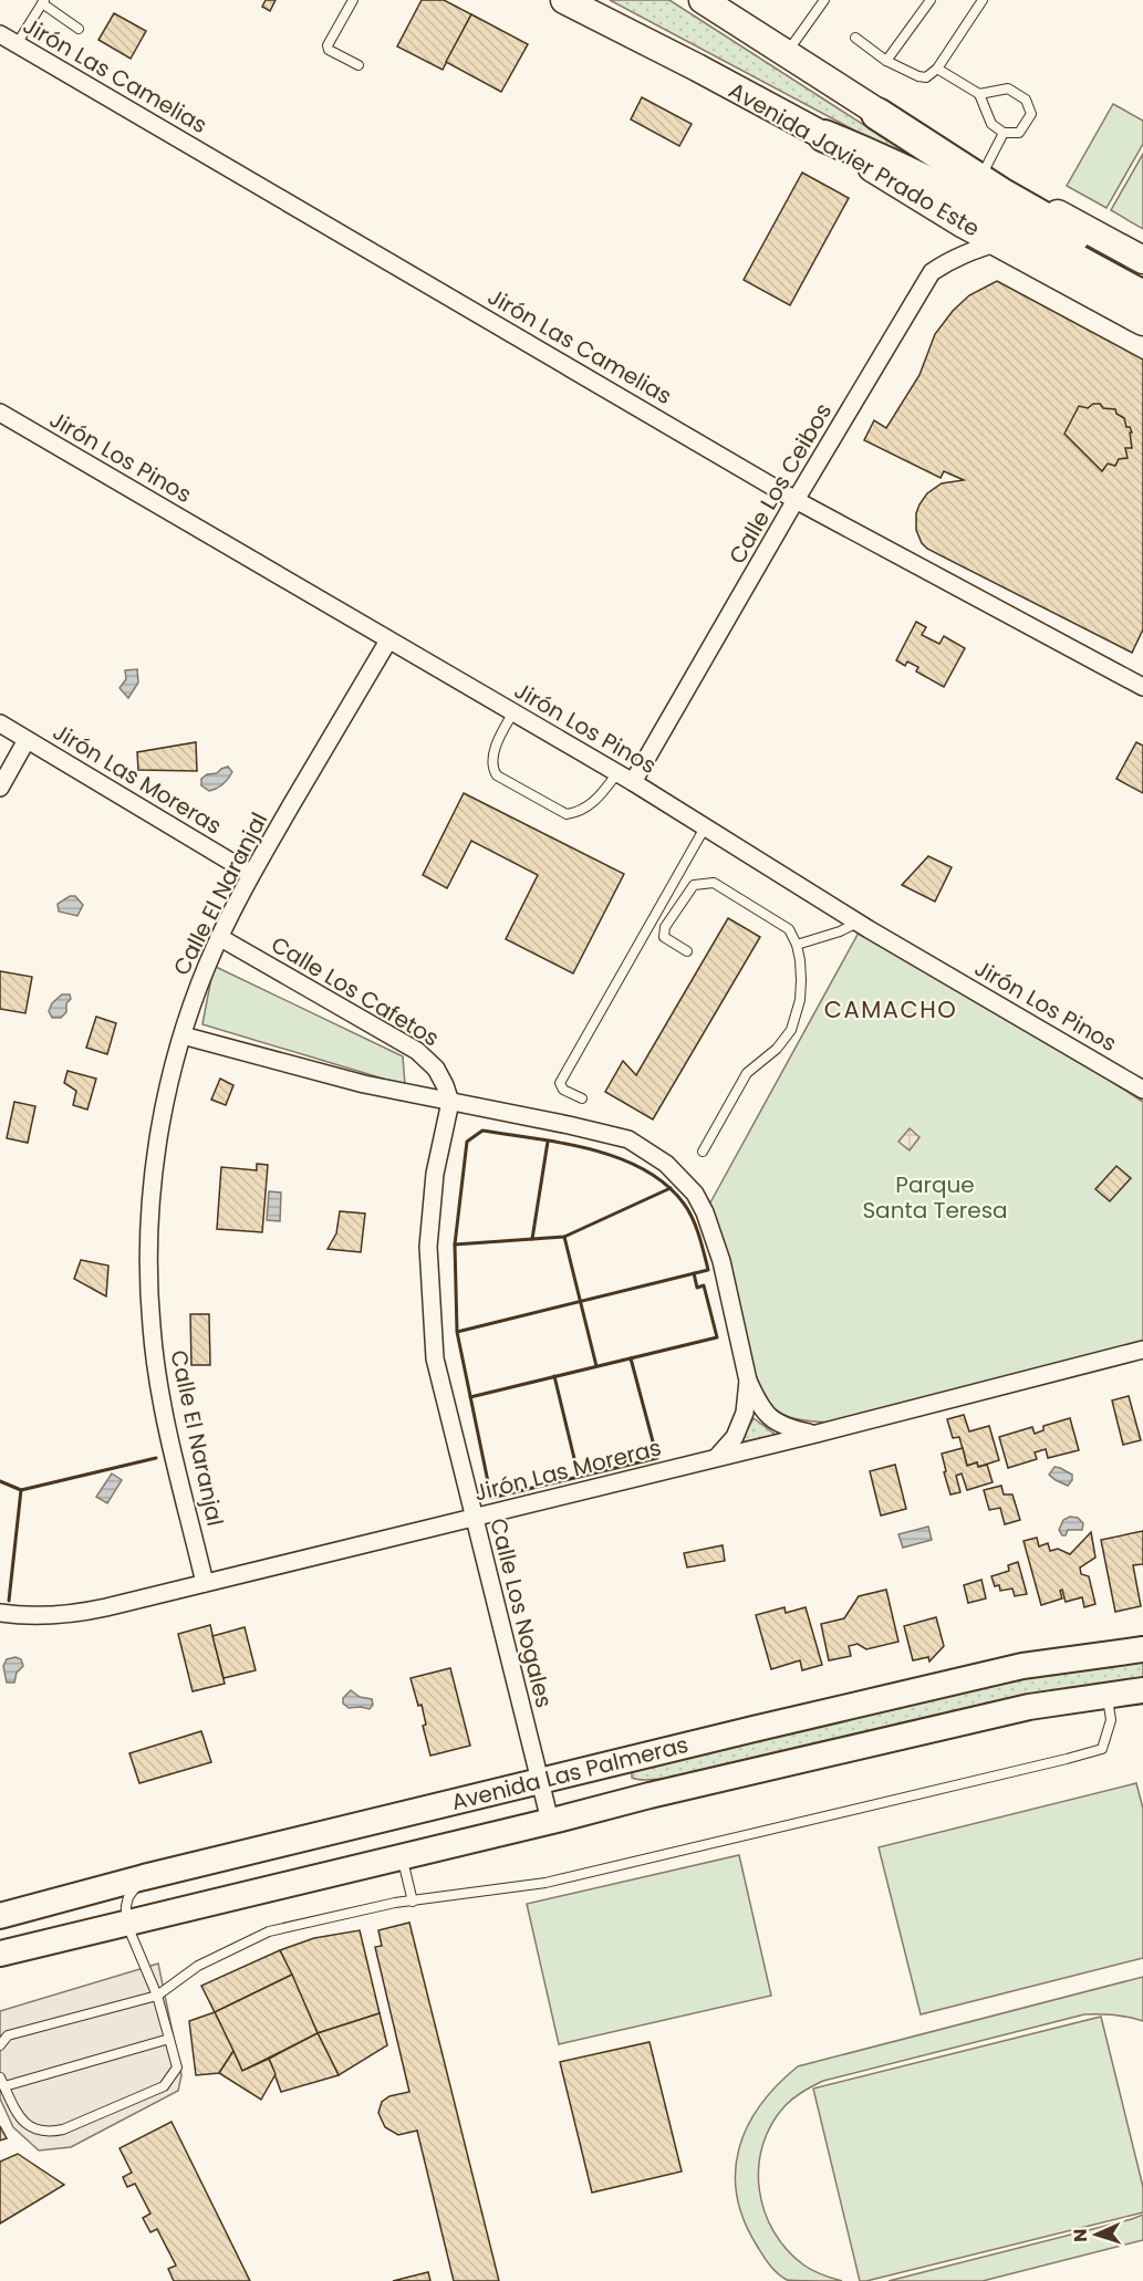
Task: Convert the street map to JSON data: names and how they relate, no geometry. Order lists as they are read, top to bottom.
{
  "streets": {
    "main road": ["Avenida Javier Prado Este", "Avenida Las Palmeras"],
    "street": [
      "Jirón Las Camelias",
      "Jirón Los Pinos",
      "Calle Los Ceibos",
      "Jirón Las Moreras",
      "Calle El Naranjal",
      "Calle Los Cafetos",
      "Calle Los Nogales"
    ]
  },
  "crossings": [
    ["Jirón Las Camelias", "Calle Los Ceibos"],
    ["Avenida Javier Prado Este", "Calle Los Ceibos"],
    ["Jirón Los Pinos", "Calle Los Ceibos"],
    ["Jirón Los Pinos", "Calle El Naranjal"],
    ["Jirón Las Moreras", "Calle El Naranjal"],
    ["Jirón Las Moreras", "Calle Los Nogales"],
    ["Calle El Naranjal", "Calle Los Cafetos"],
    ["Calle Los Cafetos", "Calle Los Nogales"],
    ["Calle Los Nogales", "Avenida Las Palmeras"]
  ],
  "districts": ["CAMACHO"],
  "parks": ["Parque Santa Teresa"],
  "north": "left"
}
